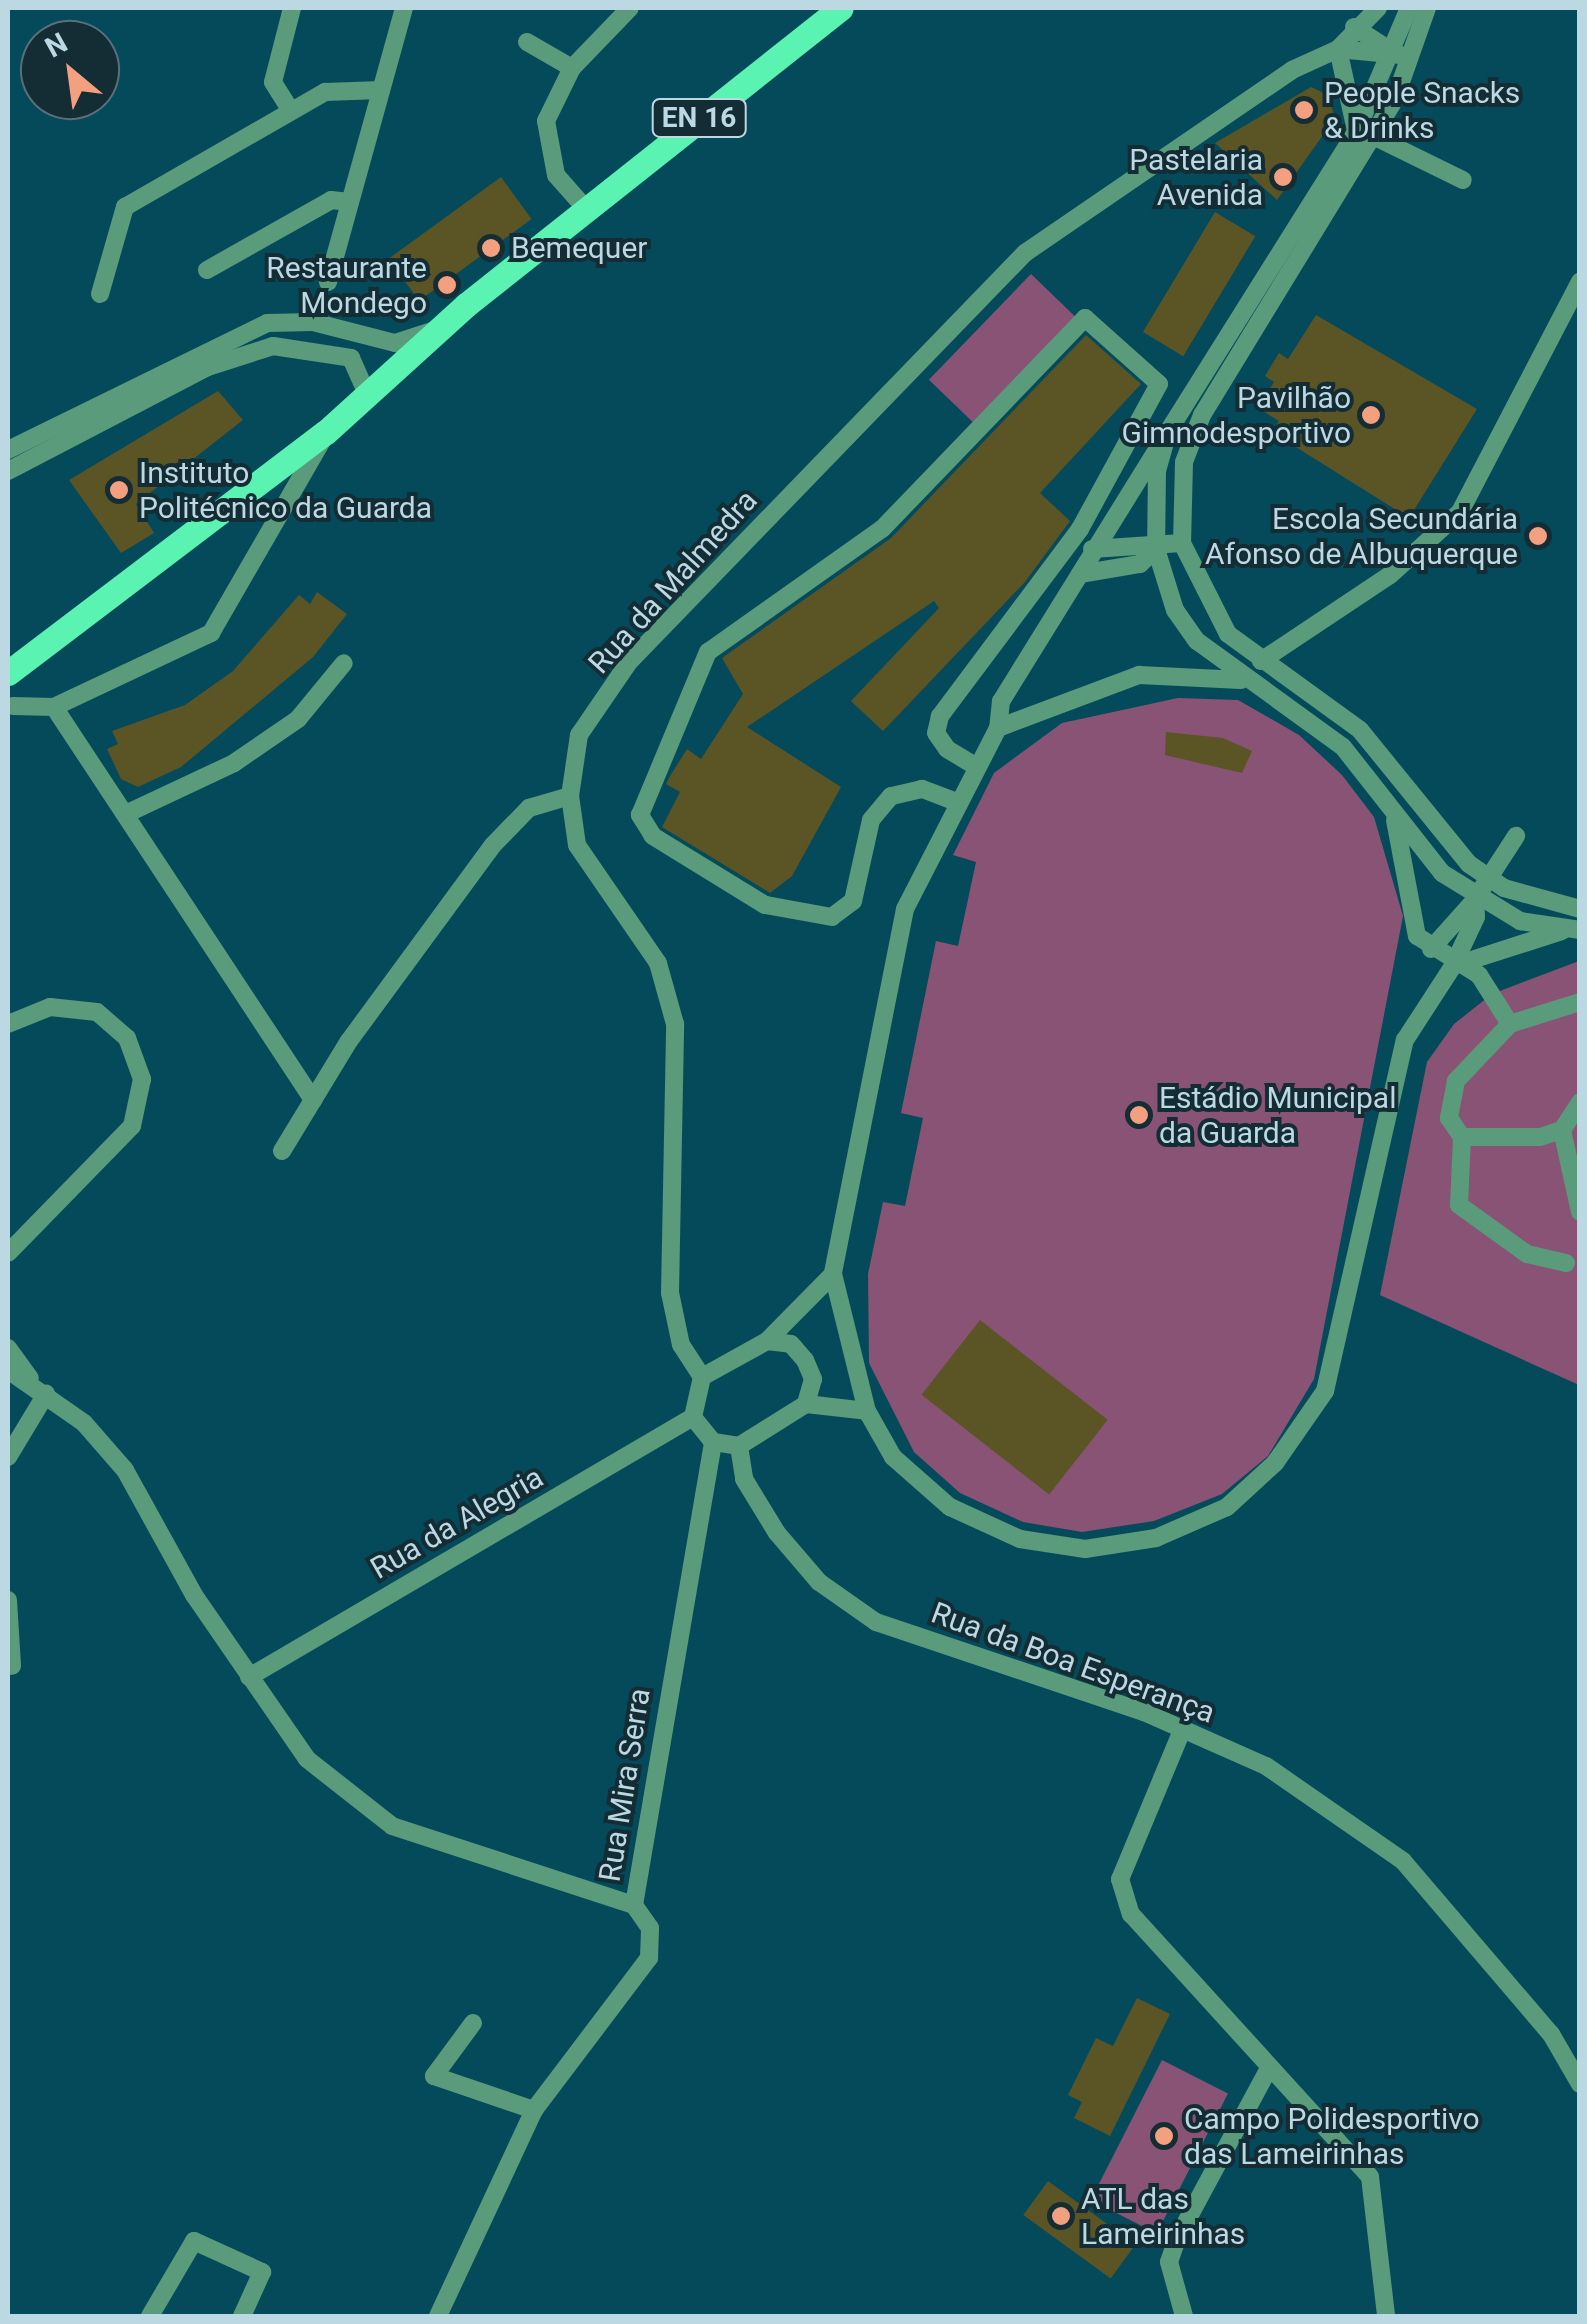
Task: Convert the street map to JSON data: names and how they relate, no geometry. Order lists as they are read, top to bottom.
{
  "streets": {
    "main road": ["EN 16"],
    "street": [
      "Rua da Malmedra",
      "Rua da Alegria",
      "Rua da Boa Esperança",
      "Rua Mira Serra"
    ]
  },
  "crossings": [
    ["Rua da Malmedra", "Rua da Alegria"],
    ["Rua da Malmedra", "Rua da Boa Esperança"],
    ["Rua da Malmedra", "Rua Mira Serra"],
    ["Rua da Alegria", "Rua da Boa Esperança"],
    ["Rua da Alegria", "Rua Mira Serra"],
    ["Rua da Boa Esperança", "Rua Mira Serra"]
  ],
  "places": [
    "People Snacks & Drinks",
    "Pastelaria Avenida",
    "Bemequer",
    "Restaurante Mondego",
    "Pavilhão Gimnodesportivo",
    "Instituto Politécnico da Guarda",
    "Escola Secundária Afonso de Albuquerque",
    "Estádio Municipal da Guarda",
    "Campo Polidesportivo das Lameirinhas",
    "ATL das Lameirinhas"
  ],
  "north": "top left"
}
